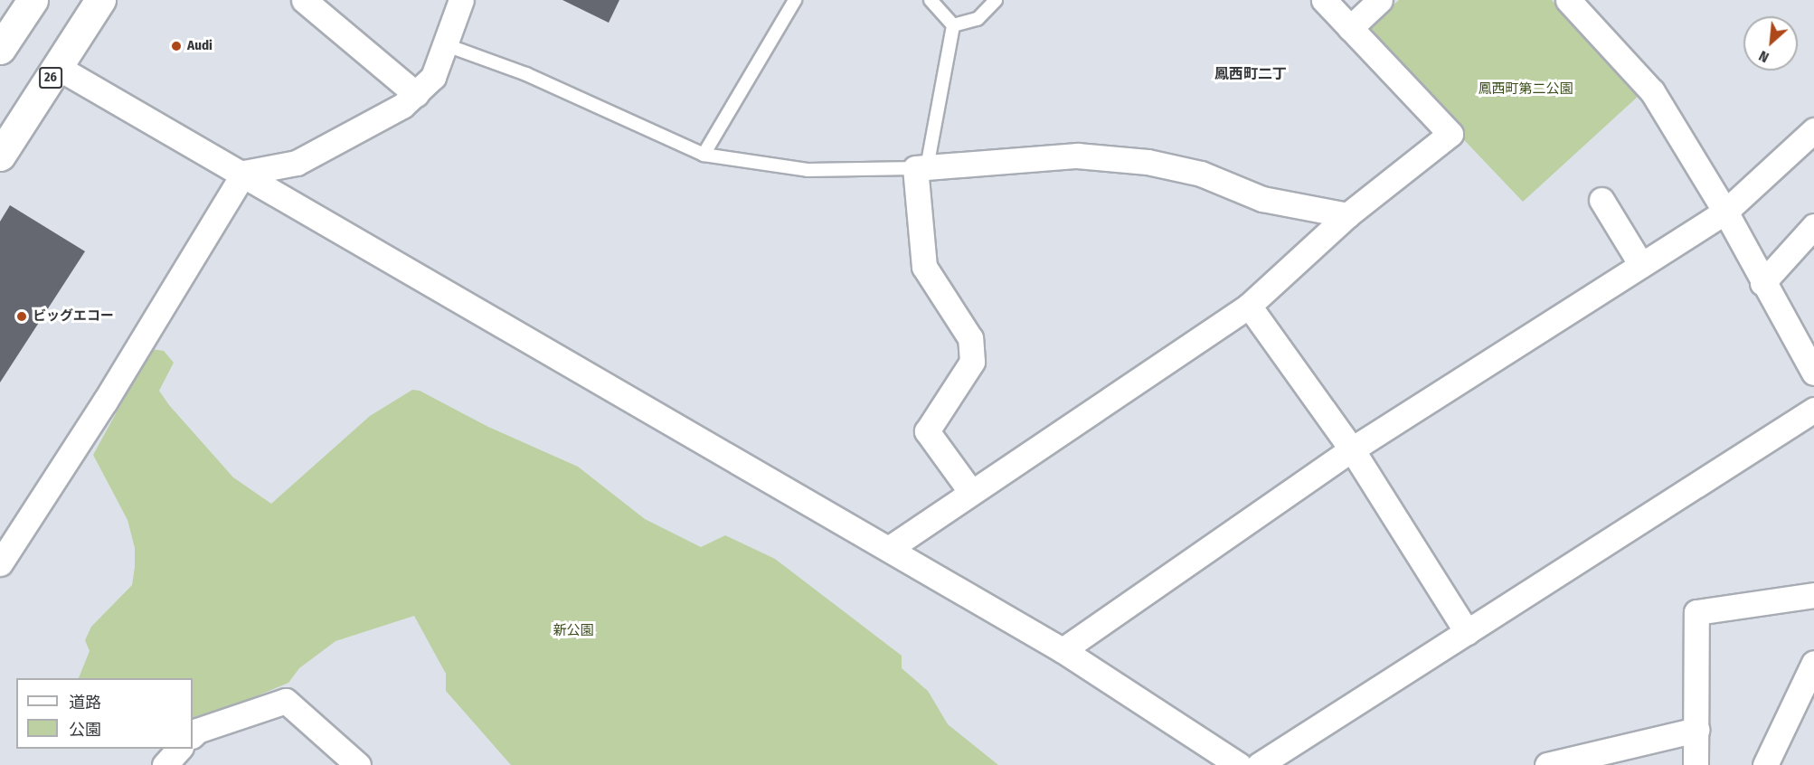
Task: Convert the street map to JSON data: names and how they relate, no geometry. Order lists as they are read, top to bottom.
{
  "streets": {
    "highway": ["26"]
  },
  "districts": ["鳳西町二丁"],
  "parks": ["鳳西町第二公園", "新公園"],
  "places": ["Audi", "ビッグエコー"],
  "legend": ["道路", "公園"],
  "north": "bottom left"
}
